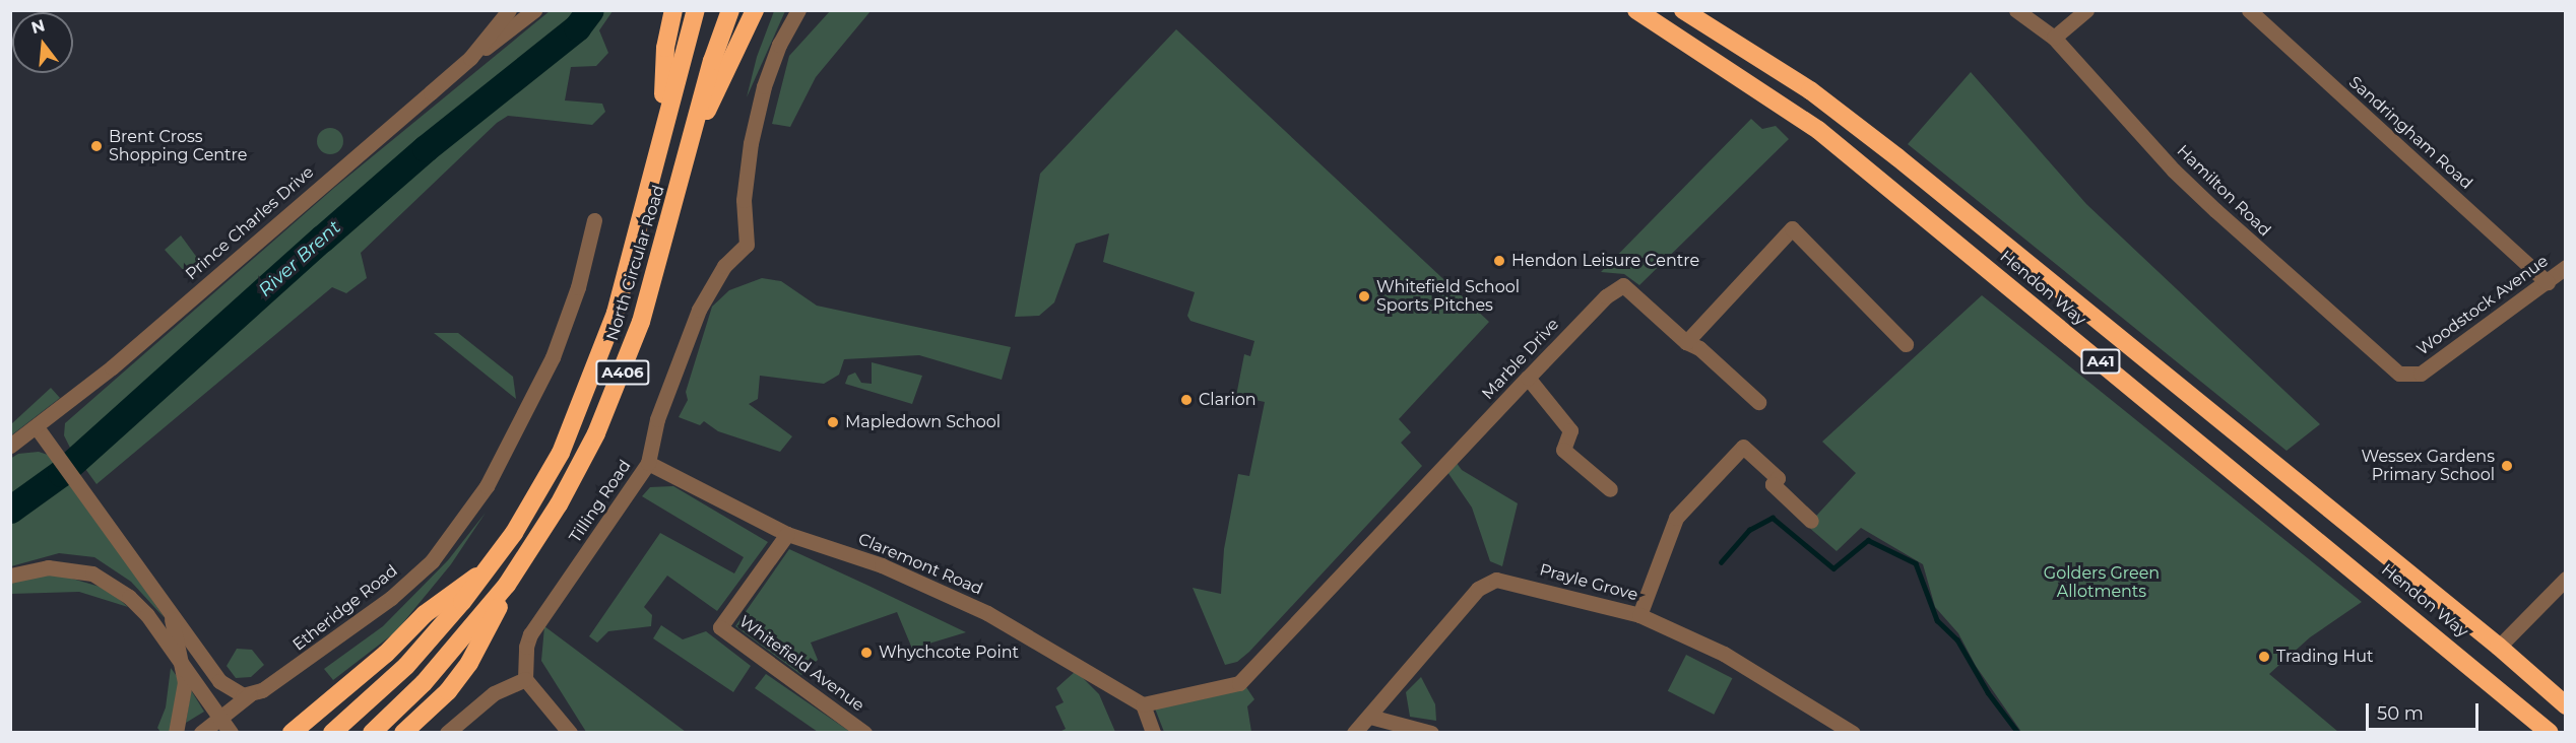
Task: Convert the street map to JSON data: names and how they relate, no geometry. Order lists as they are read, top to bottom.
{
  "streets": {
    "highway": [
      "North Circular Road",
      "Hendon Way",
      "A41",
      "A406"
    ],
    "street": [
      "Sandringham Road",
      "Hamilton Road",
      "Prince Charles Drive",
      "Woodstock Avenue",
      "Marble Drive",
      "Tilling Road",
      "Claremont Road",
      "Prayle Grove",
      "Etheridge Road",
      "Whitefield Avenue"
    ]
  },
  "crossings": [
    ["Sandringham Road", "Woodstock Avenue"],
    ["Hamilton Road", "Woodstock Avenue"],
    ["North Circular Road", "A406"],
    ["Hendon Way", "A41"],
    ["Marble Drive", "Claremont Road"],
    ["Tilling Road", "Claremont Road"],
    ["Claremont Road", "Whitefield Avenue"]
  ],
  "water": ["River Brent"],
  "parks": ["Golders Green Allotments"],
  "places": [
    "Brent Cross Shopping Centre",
    "Hendon Leisure Centre",
    "Whitefield School Sports Pitches",
    "Clarion",
    "Mapledown School",
    "Wessex Gardens Primary School",
    "Whychcote Point",
    "Trading Hut"
  ],
  "scale_bar": "50 m",
  "north": "top"
}
